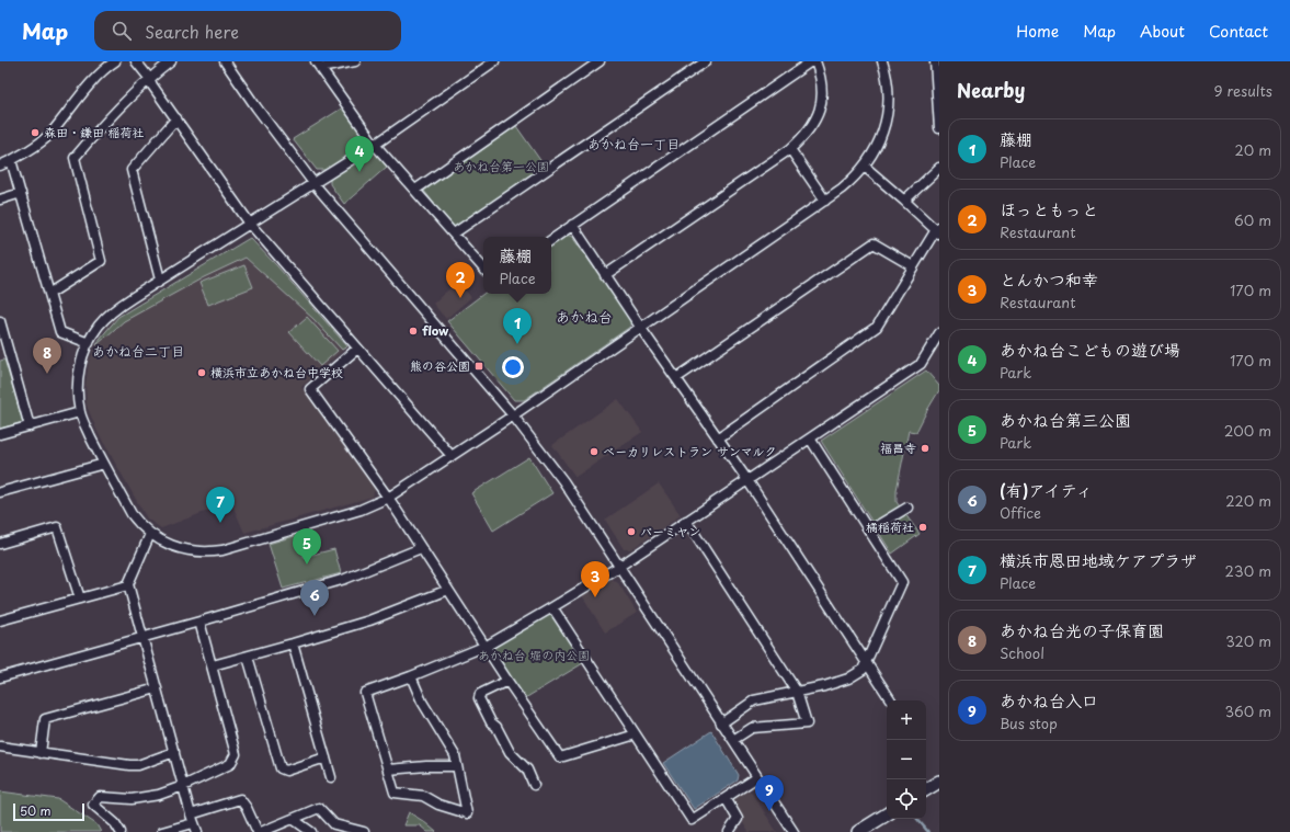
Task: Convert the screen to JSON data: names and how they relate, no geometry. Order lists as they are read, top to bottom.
{
  "districts": ["あかね台一丁目", "あかね台", "あかね台二丁目"],
  "parks": ["あかね台第一公園", "あかね台 堀の内公園"],
  "places": {
    "other": [
      "森田・鎌田 稲荷社",
      "flow",
      "横浜市立あかね台中学校",
      "福昌寺",
      "ベーカリレストラン サンマルク",
      "橘稲荷社",
      "バーミヤン"
    ],
    "transit": ["熊の谷公園"]
  },
  "scale_bar": "50 m",
  "page": {
    "header": "Map",
    "search": "Search here",
    "nav": [
      "Home",
      "Map",
      "About",
      "Contact"
    ],
    "heading": ["Nearby", "9 results"],
    "list": [
      {
        "mark": "1",
        "name": "藤棚",
        "note": "Place",
        "value": "20 m"
      },
      {
        "mark": "2",
        "name": "ほっともっと",
        "note": "Restaurant",
        "value": "60 m"
      },
      {
        "mark": "3",
        "name": "とんかつ和幸",
        "note": "Restaurant",
        "value": "170 m"
      },
      {
        "mark": "4",
        "name": "あかね台こどもの遊び場",
        "note": "Park",
        "value": "170 m"
      },
      {
        "mark": "5",
        "name": "あかね台第三公園",
        "note": "Park",
        "value": "200 m"
      },
      {
        "mark": "6",
        "name": "(有)アイティ",
        "note": "Office",
        "value": "220 m"
      },
      {
        "mark": "7",
        "name": "横浜市恩田地域ケアプラザ",
        "note": "Place",
        "value": "230 m"
      },
      {
        "mark": "8",
        "name": "あかね台光の子保育園",
        "note": "School",
        "value": "320 m"
      },
      {
        "mark": "9",
        "name": "あかね台入口",
        "note": "Bus stop",
        "value": "360 m"
      }
    ],
    "pins": [
      "4",
      "2",
      "1",
      "8",
      "7",
      "5",
      "3",
      "6",
      "9"
    ],
    "popup": ["藤棚", "Place"],
    "map_buttons": ["+", "−"],
    "scale": "50 m"
  }
}
